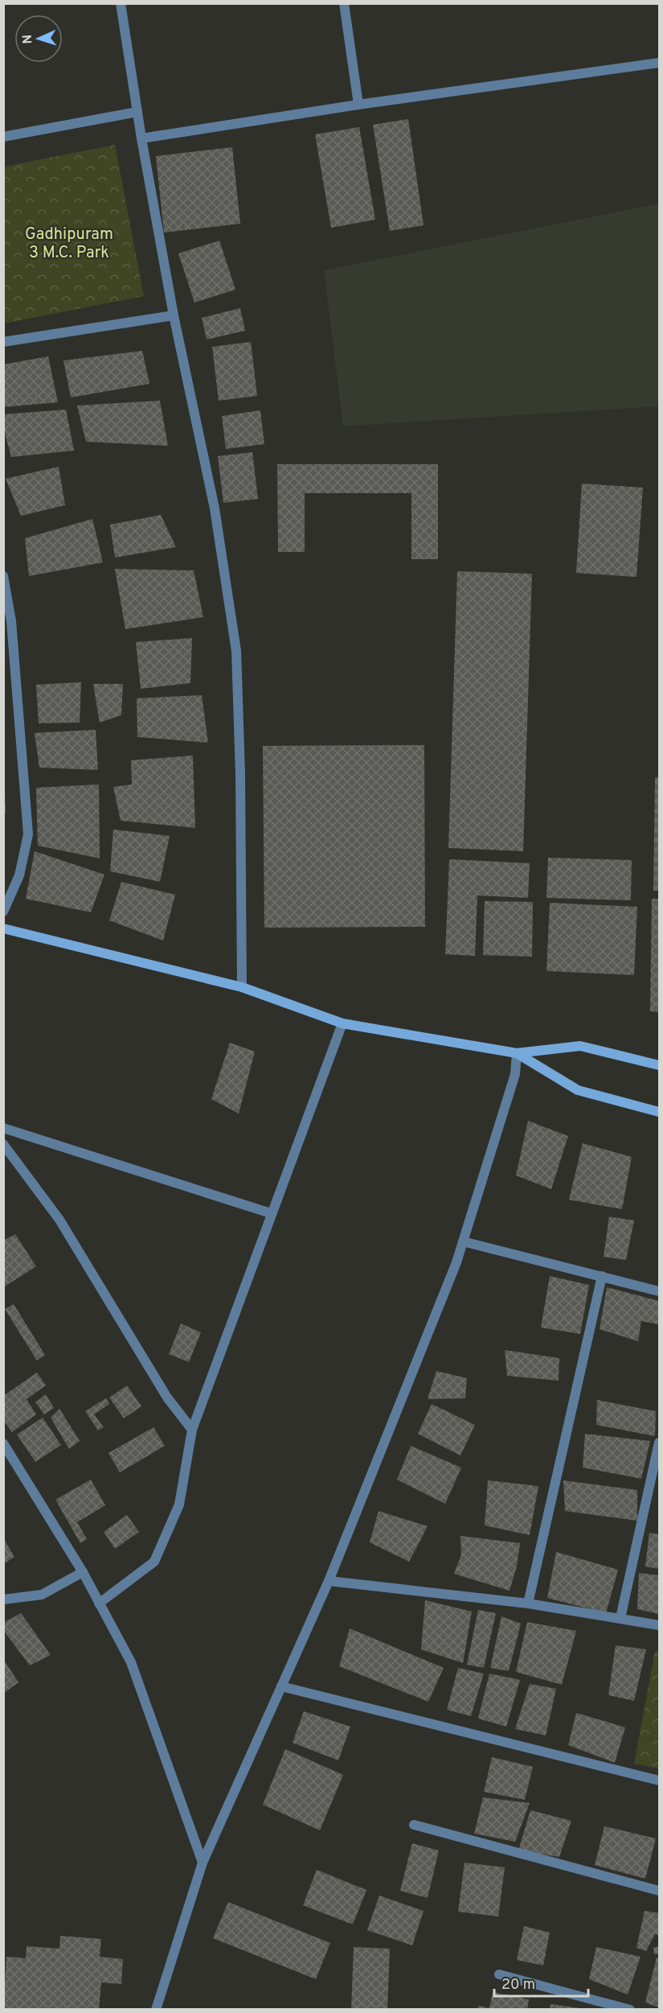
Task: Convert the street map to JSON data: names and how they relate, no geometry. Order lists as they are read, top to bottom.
{
  "parks": ["Gadhipuram 3 M.C. Park"],
  "scale_bar": "20 m",
  "north": "left"
}
